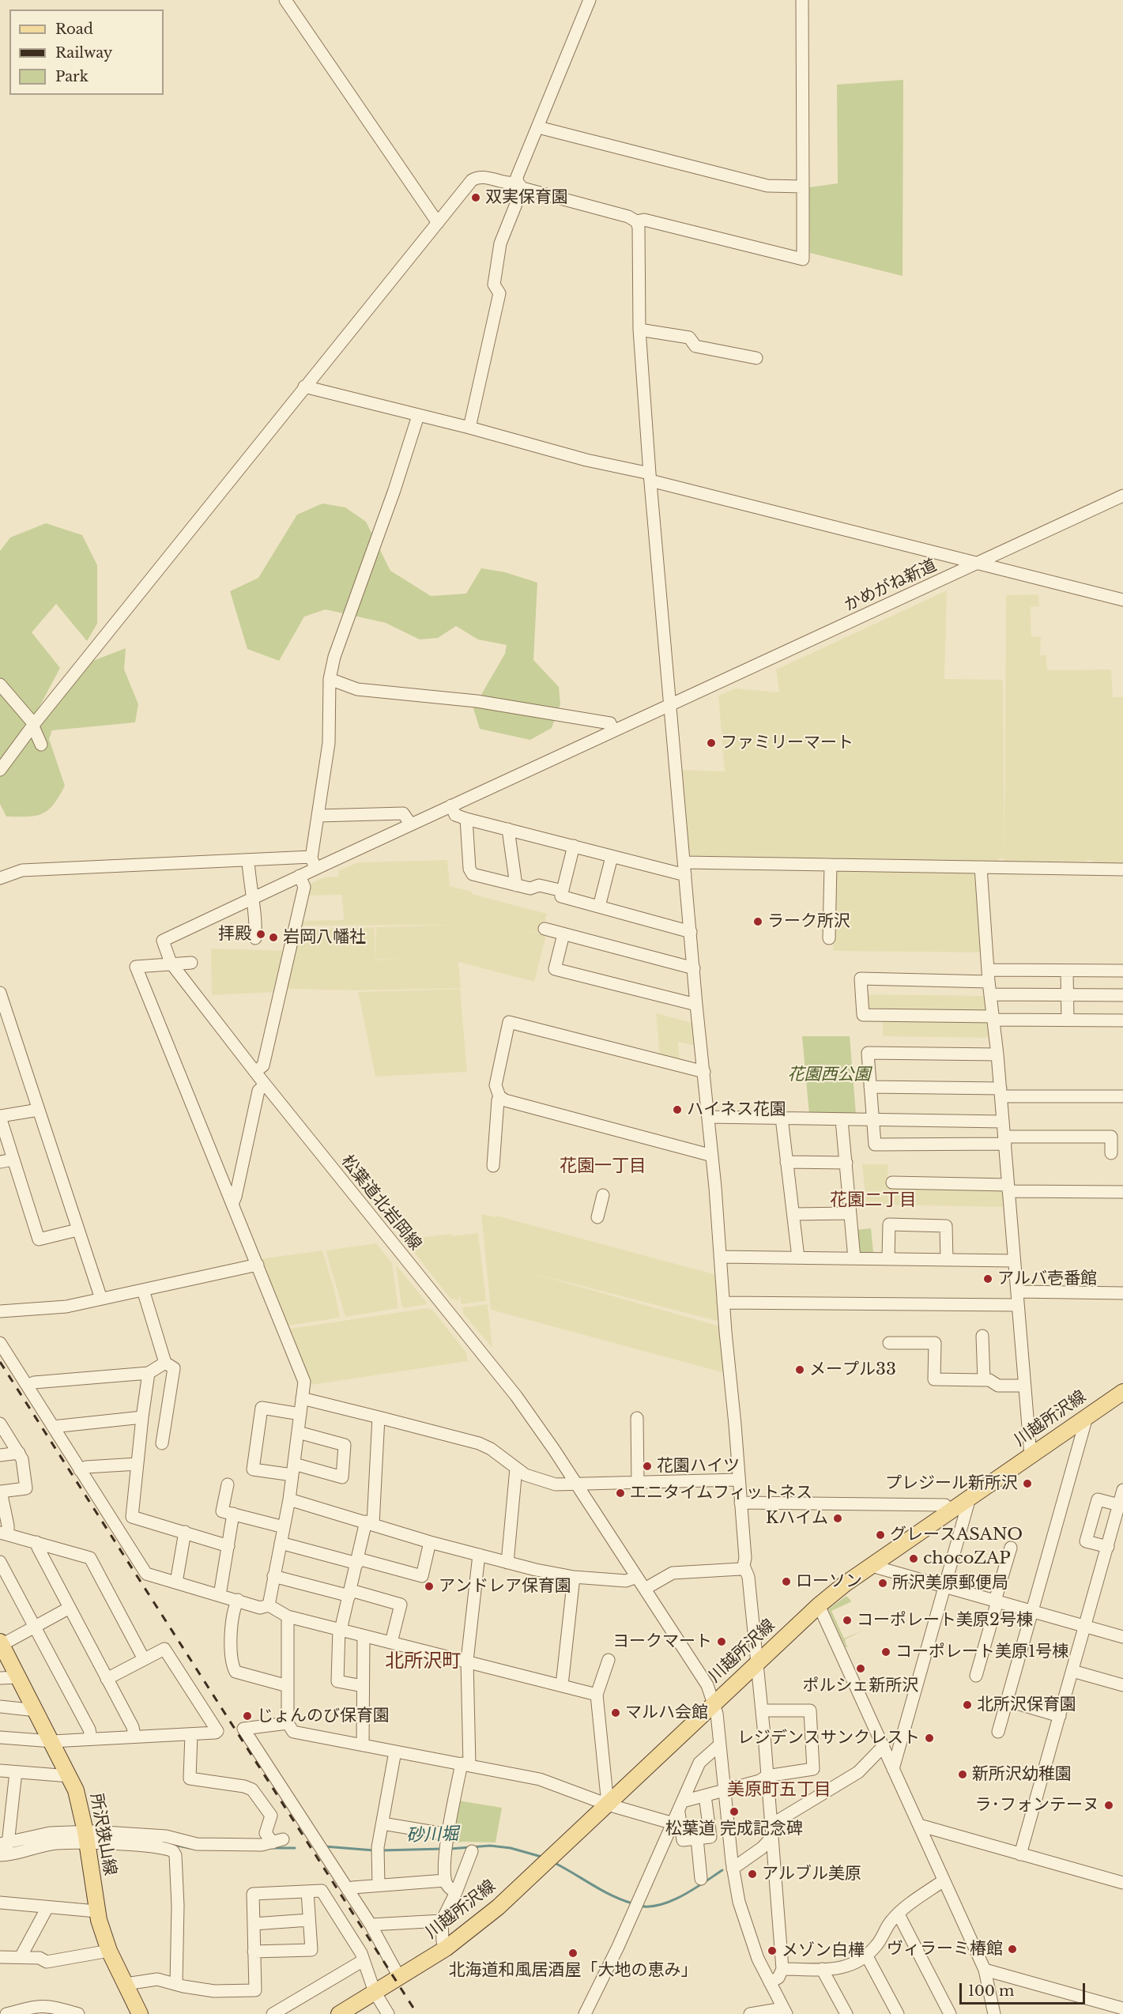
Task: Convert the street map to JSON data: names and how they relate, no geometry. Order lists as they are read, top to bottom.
{
  "streets": {
    "main road": ["川越所沢線", "所沢狭山線"],
    "street": ["かめがね新道", "松葉道北岩岡線"]
  },
  "crossings": [
    ["かめがね新道", "松葉道北岩岡線"],
    ["松葉道北岩岡線", "川越所沢線"]
  ],
  "districts": [
    "花園一丁目",
    "花園二丁目",
    "北所沢町",
    "美原町五丁目"
  ],
  "water": ["砂川堀"],
  "parks": ["花園西公園"],
  "places": [
    "双実保育園",
    "ファミリーマート",
    "ラーク所沢",
    "拝殿",
    "岩岡八幡社",
    "ハイネス花園",
    "アルバ壱番館",
    "メープル33",
    "花園ハイツ",
    "プレジール新所沢",
    "エニタイムフィットネス",
    "Kハイム",
    "グレースASANO",
    "chocoZAP",
    "ローソン",
    "所沢美原郵便局",
    "アンドレア保育園",
    "コーポレート美原2号棟",
    "ヨークマート",
    "コーポレート美原1号棟",
    "ポルシェ新所沢",
    "北所沢保育園",
    "マルハ会館",
    "じょんのび保育園",
    "レジデンスサンクレスト",
    "新所沢幼稚園",
    "ラ･フォンテーヌ",
    "松葉道 完成記念碑",
    "アルブル美原",
    "ヴィラーミ椿館",
    "メゾン白樺",
    "北海道和風居酒屋「大地の恵み」"
  ],
  "legend": ["Road", "Railway", "Park"],
  "scale_bar": "100 m"
}
